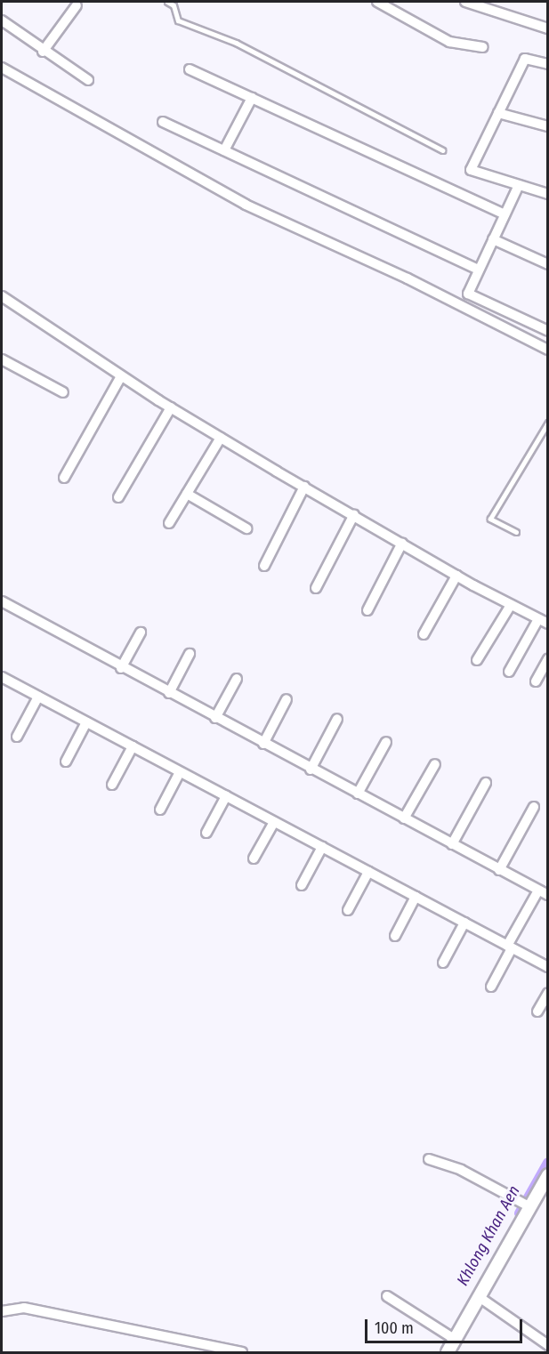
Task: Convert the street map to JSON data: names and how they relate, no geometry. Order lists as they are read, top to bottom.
{
  "water": ["Khlong Khan Aen"],
  "scale_bar": "100 m"
}
